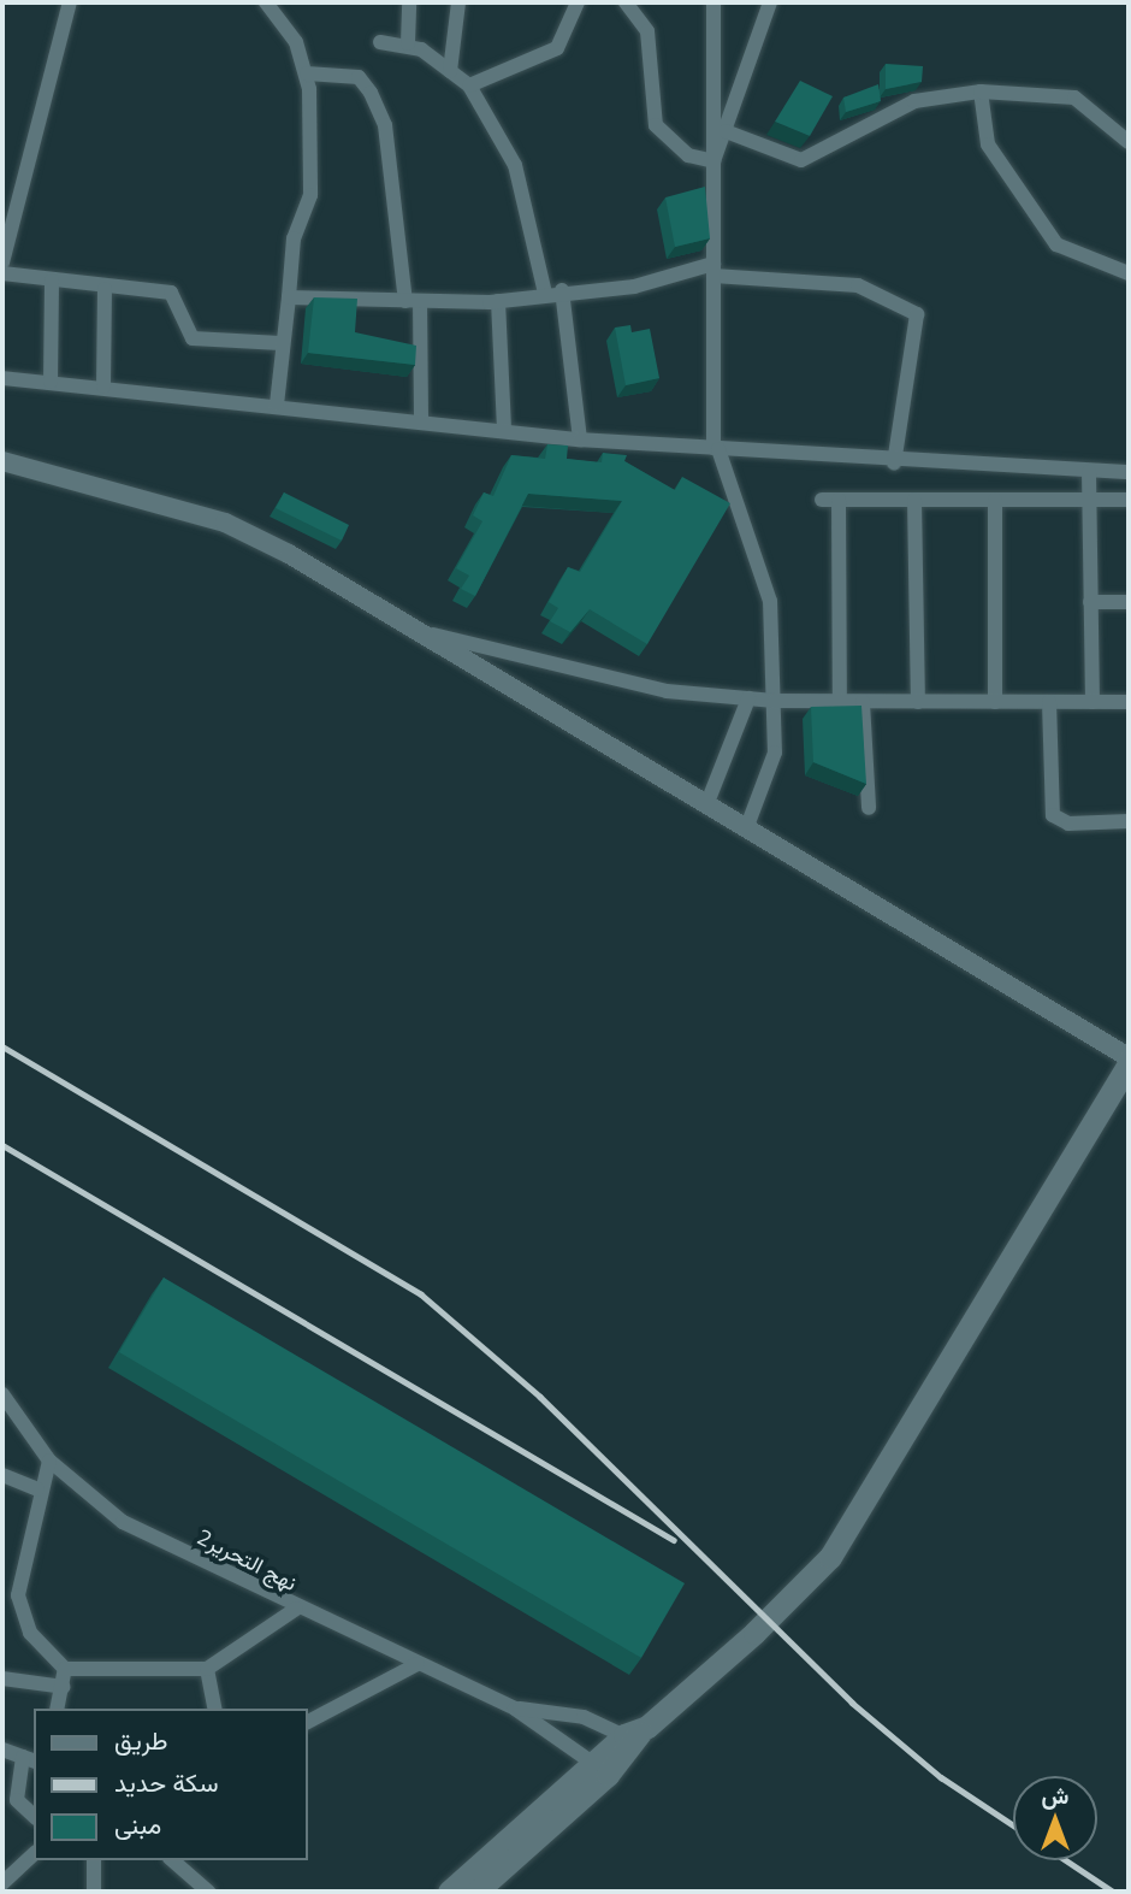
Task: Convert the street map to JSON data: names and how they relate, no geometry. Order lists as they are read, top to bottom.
{
  "streets": {
    "street": ["نهج التحرير2"]
  },
  "legend": ["طريق", "سكة حديد", "مبنى"],
  "north": "top"
}
